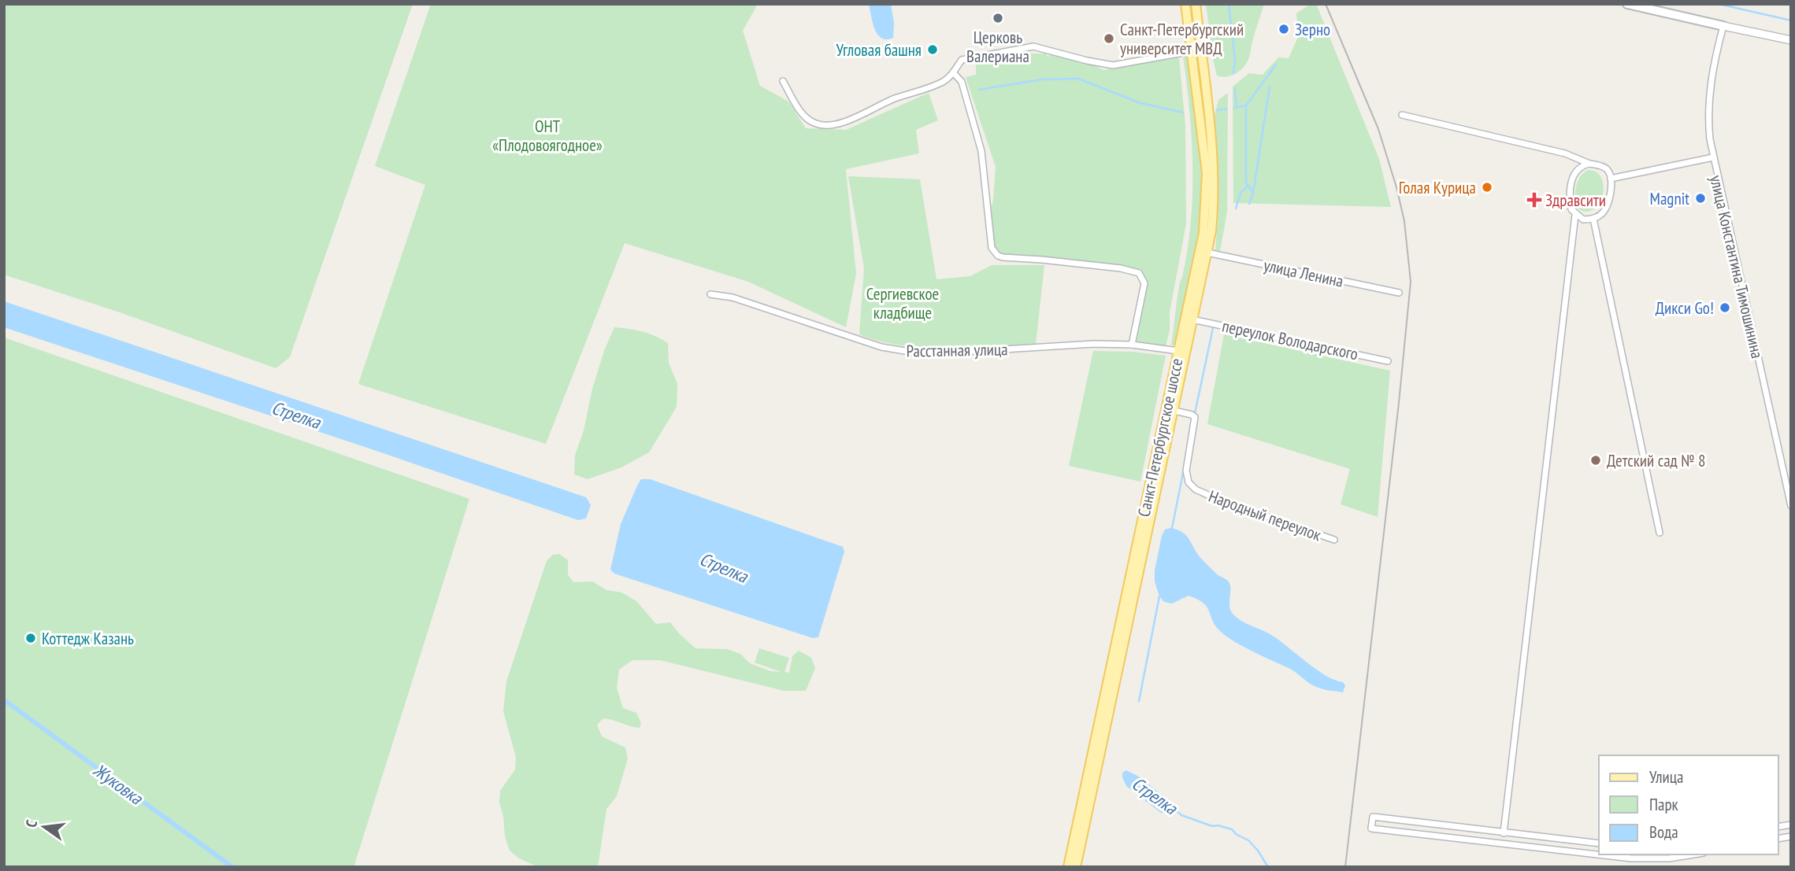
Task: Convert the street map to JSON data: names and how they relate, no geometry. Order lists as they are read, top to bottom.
{
  "streets": {
    "main road": ["Санкт-Петербургское шоссе"],
    "street": [
      "улица Константина Тимошинина",
      "улица Ленина",
      "переулок Володарского",
      "Расстанная улица",
      "Народный переулок"
    ]
  },
  "crossings": [
    ["улица Ленина", "Санкт-Петербургское шоссе"],
    ["переулок Володарского", "Санкт-Петербургское шоссе"],
    ["Расстанная улица", "Санкт-Петербургское шоссе"],
    ["Санкт-Петербургское шоссе", "Народный переулок"]
  ],
  "water": ["Стрелка", "Жуковка"],
  "parks": ["ОНТ «Плодовоягодное»", "Сергиевское кладбище"],
  "places": {
    "other": [
      "Церковь Валериана",
      "Зерно",
      "Санкт-Петербургский университет МВД",
      "Угловая башня",
      "Голая Курица",
      "Magnit",
      "Дикси Go!",
      "Детский сад № 8",
      "Коттедж Казань"
    ],
    "health": ["Здравсити"]
  },
  "legend": ["Улица", "Парк", "Вода"],
  "north": "left"
}
